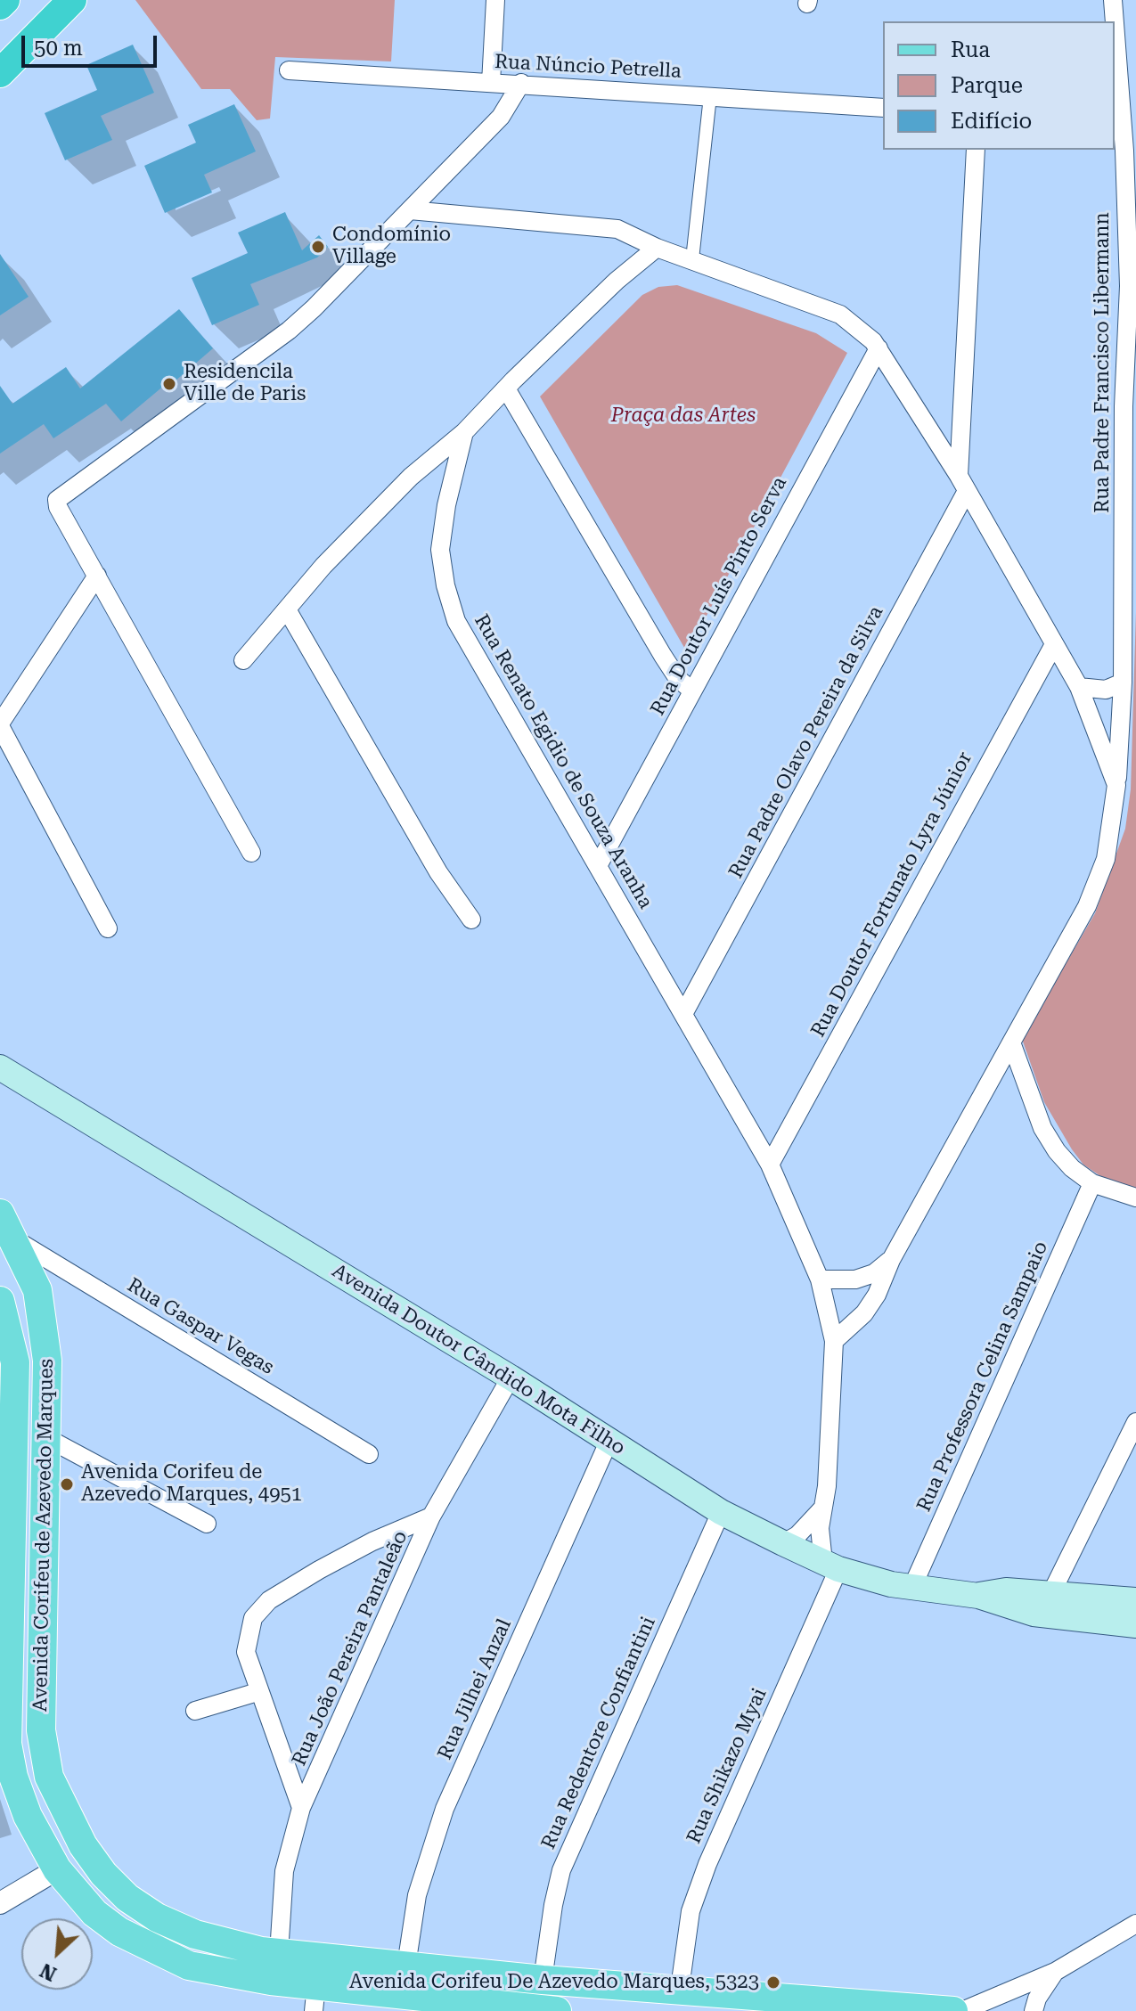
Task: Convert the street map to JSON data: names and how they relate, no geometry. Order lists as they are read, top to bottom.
{
  "streets": {
    "main road": ["Avenida Doutor Cândido Mota Filho", "Avenida Corifeu de Azevedo Marques"],
    "street": [
      "Rua Núncio Petrella",
      "Rua Padre Francisco Libermann",
      "Rua Doutor Luís Pinto Serva",
      "Rua Padre Olavo Pereira da Silva",
      "Rua Renato Egidio de Souza Aranha",
      "Rua Doutor Fortunato Lyra Júnior",
      "Rua Gaspar Vegas",
      "Rua Professora Celina Sampaio",
      "Rua João Pereira Pantaleão",
      "Rua Jilhei Anzal",
      "Rua Redentore Confiantini",
      "Rua Shikazo Myai"
    ]
  },
  "crossings": [
    ["Rua Doutor Luís Pinto Serva", "Rua Renato Egidio de Souza Aranha"],
    ["Rua Padre Olavo Pereira da Silva", "Rua Renato Egidio de Souza Aranha"],
    ["Rua Renato Egidio de Souza Aranha", "Rua Doutor Fortunato Lyra Júnior"],
    ["Rua Renato Egidio de Souza Aranha", "Avenida Doutor Cândido Mota Filho"],
    ["Rua Renato Egidio de Souza Aranha", "Rua Shikazo Myai"],
    ["Rua Gaspar Vegas", "Avenida Corifeu de Azevedo Marques"],
    ["Avenida Doutor Cândido Mota Filho", "Rua Professora Celina Sampaio"],
    ["Avenida Doutor Cândido Mota Filho", "Rua João Pereira Pantaleão"],
    ["Avenida Doutor Cândido Mota Filho", "Rua Jilhei Anzal"],
    ["Avenida Doutor Cândido Mota Filho", "Rua Redentore Confiantini"],
    ["Avenida Doutor Cândido Mota Filho", "Rua Shikazo Myai"],
    ["Avenida Corifeu de Azevedo Marques", "Rua João Pereira Pantaleão"],
    ["Avenida Corifeu de Azevedo Marques", "Rua Jilhei Anzal"],
    ["Avenida Corifeu de Azevedo Marques", "Rua Redentore Confiantini"],
    ["Avenida Corifeu de Azevedo Marques", "Rua Shikazo Myai"]
  ],
  "parks": ["Praça das Artes"],
  "places": [
    "Condomínio Village",
    "Residencila Ville de Paris",
    "Avenida Corifeu de Azevedo Marques, 4951",
    "Avenida Corifeu De Azevedo Marques, 5323"
  ],
  "legend": ["Rua", "Parque", "Edifício"],
  "scale_bar": "50 m",
  "north": "bottom left"
}
